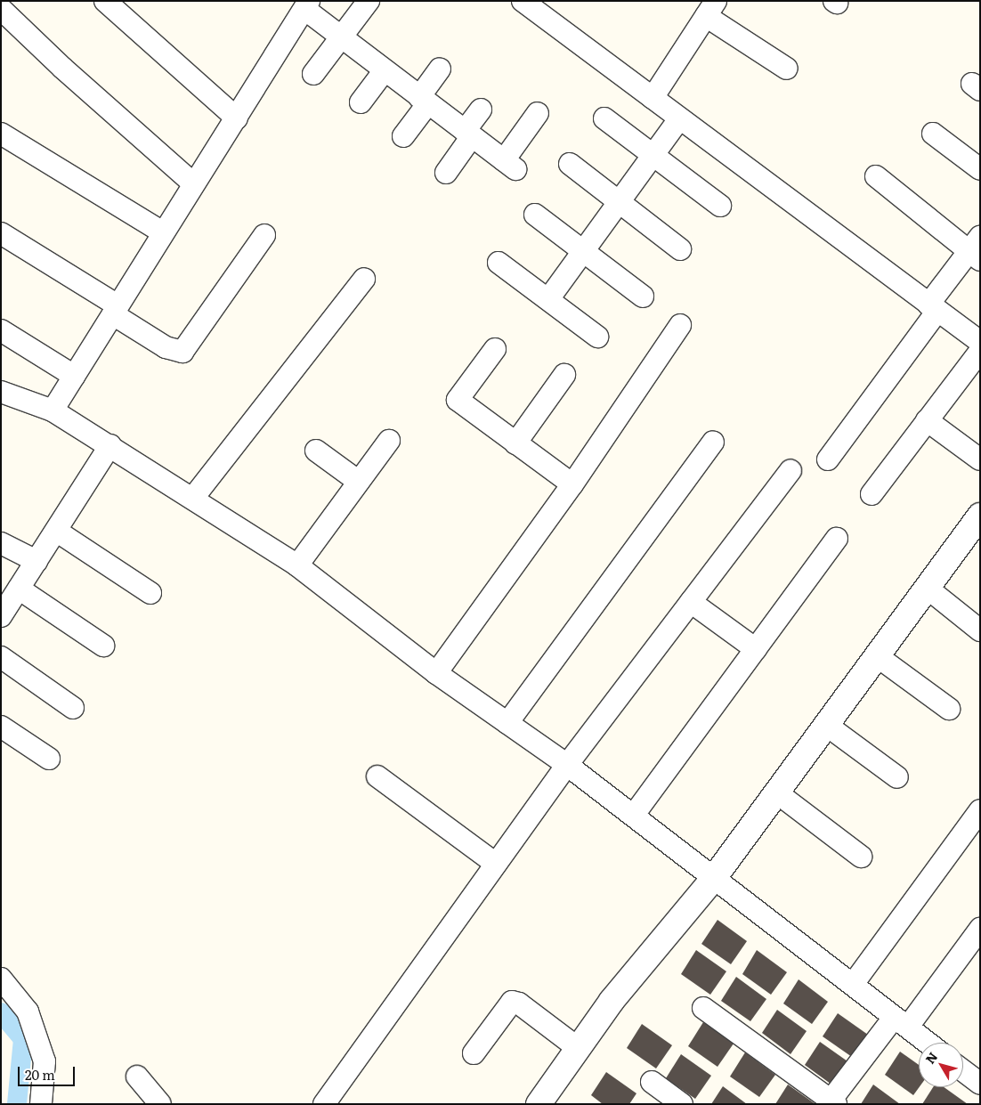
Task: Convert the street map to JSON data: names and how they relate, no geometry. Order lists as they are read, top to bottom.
{
  "scale_bar": "20 m",
  "north": "top left"
}
